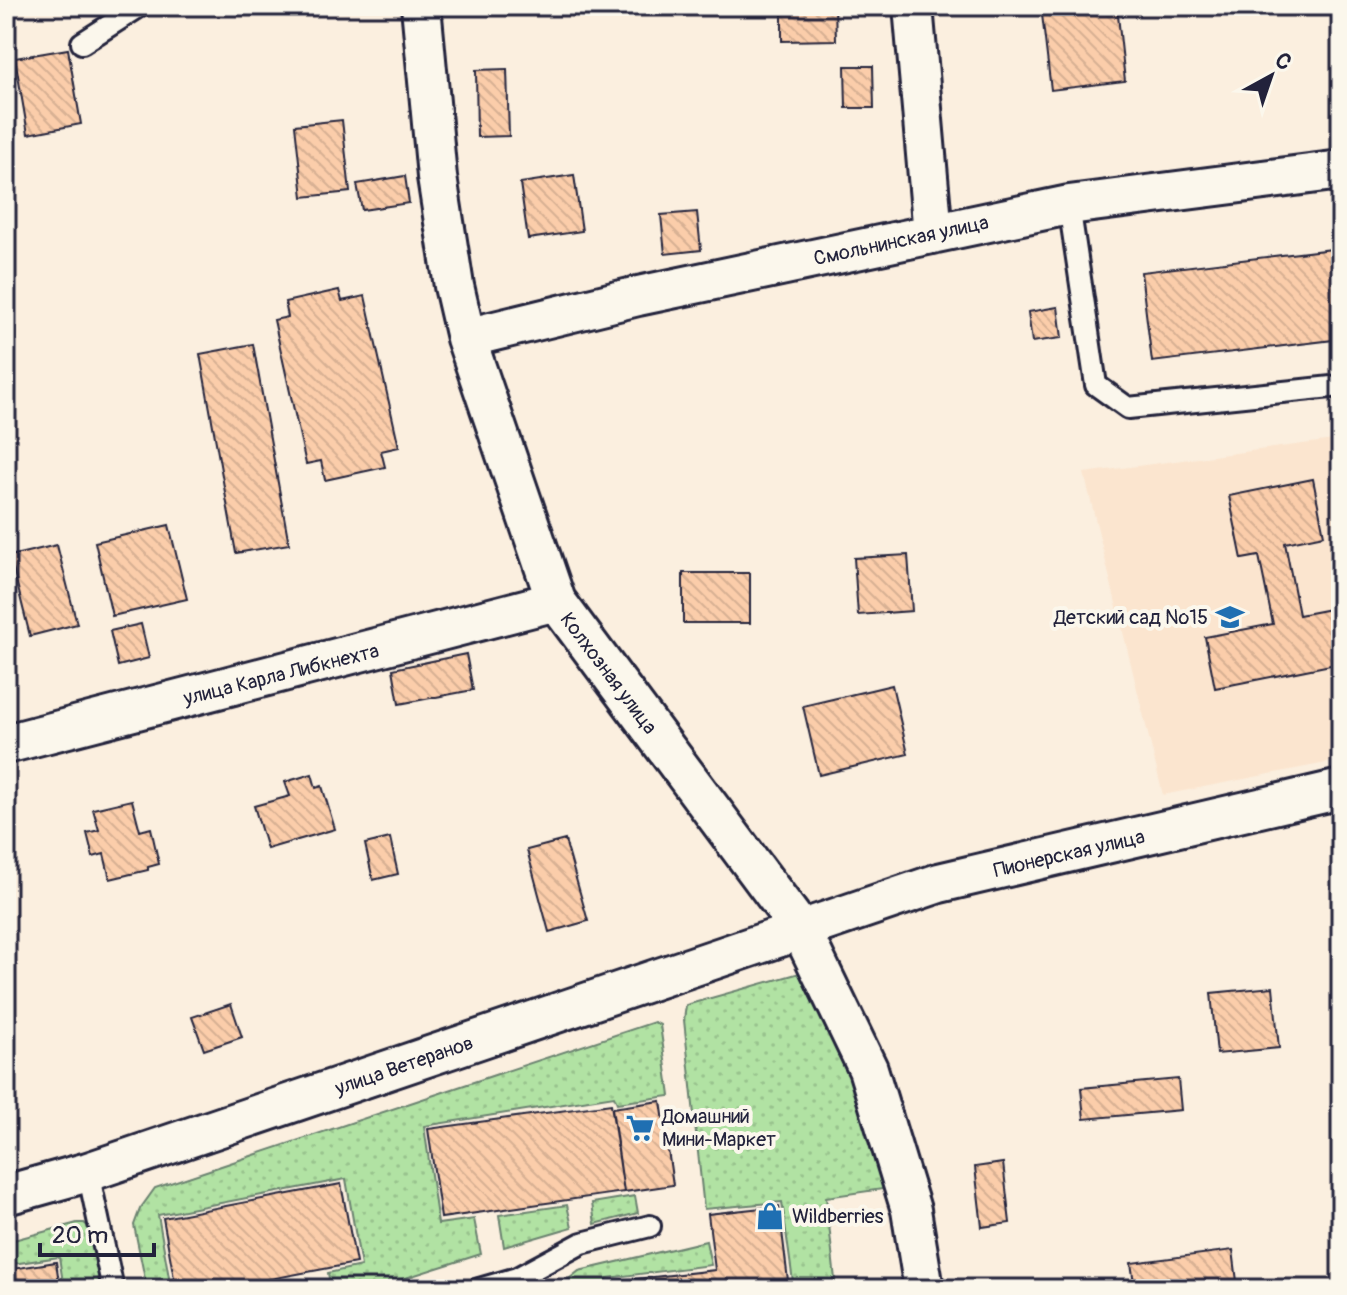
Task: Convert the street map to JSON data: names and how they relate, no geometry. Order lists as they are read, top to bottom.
{
  "streets": {
    "street": [
      "Смольнинская улица",
      "Колхозная улица",
      "улица Карла Либкнехта",
      "Пионерская улица",
      "улица Ветеранов"
    ]
  },
  "crossings": [
    ["Смольнинская улица", "Колхозная улица"],
    ["Колхозная улица", "улица Карла Либкнехта"],
    ["Колхозная улица", "Пионерская улица"],
    ["Колхозная улица", "улица Ветеранов"],
    ["Пионерская улица", "улица Ветеранов"]
  ],
  "places": {
    "school or university": ["Детский сад №15"],
    "supermarket": ["Домашний Мини-Маркет"],
    "shop": ["Wildberries"]
  },
  "scale_bar": "20 m",
  "north": "top right"
}
